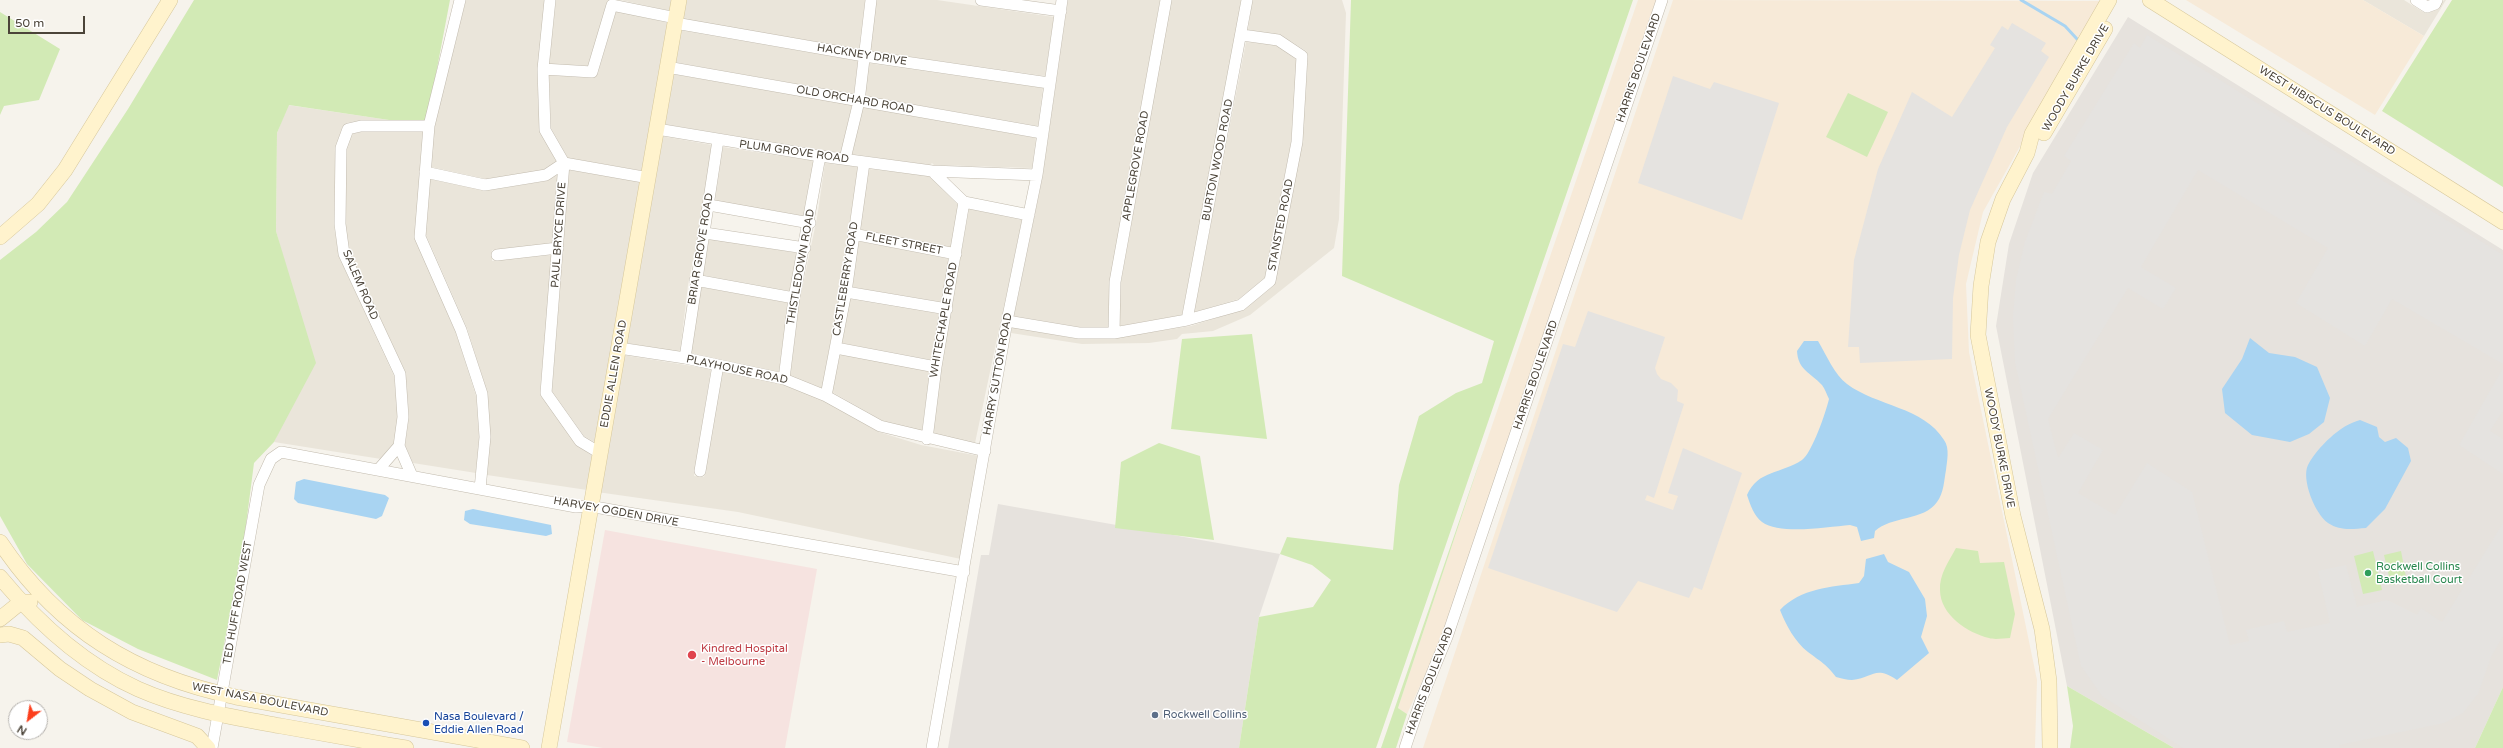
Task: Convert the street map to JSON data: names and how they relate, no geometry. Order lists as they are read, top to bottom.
{
  "streets": {
    "street": [
      "HACKNEY DRIVE",
      "HARRIS BOULEVARD",
      "WOODY BURKE DRIVE",
      "OLD ORCHARD ROAD",
      "WEST HIBISCUS BOULEVARD",
      "PLUM GROVE ROAD",
      "BURTON WOOD ROAD",
      "APPLEGROVE ROAD",
      "STANSTED ROAD",
      "PAUL BRYCE DRIVE",
      "FLEET STREET",
      "BRIAR GROVE ROAD",
      "THISTLEDOWN ROAD",
      "CASTLEBERRY ROAD",
      "SALEM ROAD",
      "WHITECHAPLE ROAD",
      "PLAYHOUSE ROAD",
      "EDDIE ALLEN ROAD",
      "HARRY SUTTON ROAD",
      "HARVEY OGDEN DRIVE",
      "TED HUFF ROAD WEST",
      "WEST NASA BOULEVARD"
    ]
  },
  "crossings": [
    ["HACKNEY DRIVE", "EDDIE ALLEN ROAD"],
    ["HACKNEY DRIVE", "HARRY SUTTON ROAD"],
    ["OLD ORCHARD ROAD", "EDDIE ALLEN ROAD"],
    ["OLD ORCHARD ROAD", "HARRY SUTTON ROAD"],
    ["PLUM GROVE ROAD", "BRIAR GROVE ROAD"],
    ["PLUM GROVE ROAD", "THISTLEDOWN ROAD"],
    ["PLUM GROVE ROAD", "CASTLEBERRY ROAD"],
    ["PLUM GROVE ROAD", "EDDIE ALLEN ROAD"],
    ["PLUM GROVE ROAD", "HARRY SUTTON ROAD"],
    ["BURTON WOOD ROAD", "STANSTED ROAD"],
    ["APPLEGROVE ROAD", "STANSTED ROAD"],
    ["STANSTED ROAD", "HARRY SUTTON ROAD"],
    ["PAUL BRYCE DRIVE", "EDDIE ALLEN ROAD"],
    ["FLEET STREET", "CASTLEBERRY ROAD"],
    ["FLEET STREET", "WHITECHAPLE ROAD"],
    ["BRIAR GROVE ROAD", "PLAYHOUSE ROAD"],
    ["THISTLEDOWN ROAD", "PLAYHOUSE ROAD"],
    ["CASTLEBERRY ROAD", "PLAYHOUSE ROAD"],
    ["WHITECHAPLE ROAD", "PLAYHOUSE ROAD"],
    ["PLAYHOUSE ROAD", "EDDIE ALLEN ROAD"],
    ["PLAYHOUSE ROAD", "HARRY SUTTON ROAD"],
    ["EDDIE ALLEN ROAD", "HARVEY OGDEN DRIVE"],
    ["HARRY SUTTON ROAD", "HARVEY OGDEN DRIVE"],
    ["HARVEY OGDEN DRIVE", "TED HUFF ROAD WEST"],
    ["TED HUFF ROAD WEST", "WEST NASA BOULEVARD"]
  ],
  "places": [
    "Rockwell Collins Basketball Court",
    "Kindred Hospital - Melbourne",
    "Rockwell Collins",
    "Nasa Boulevard / Eddie Allen Road"
  ],
  "scale_bar": "50 m",
  "north": "bottom left"
}
